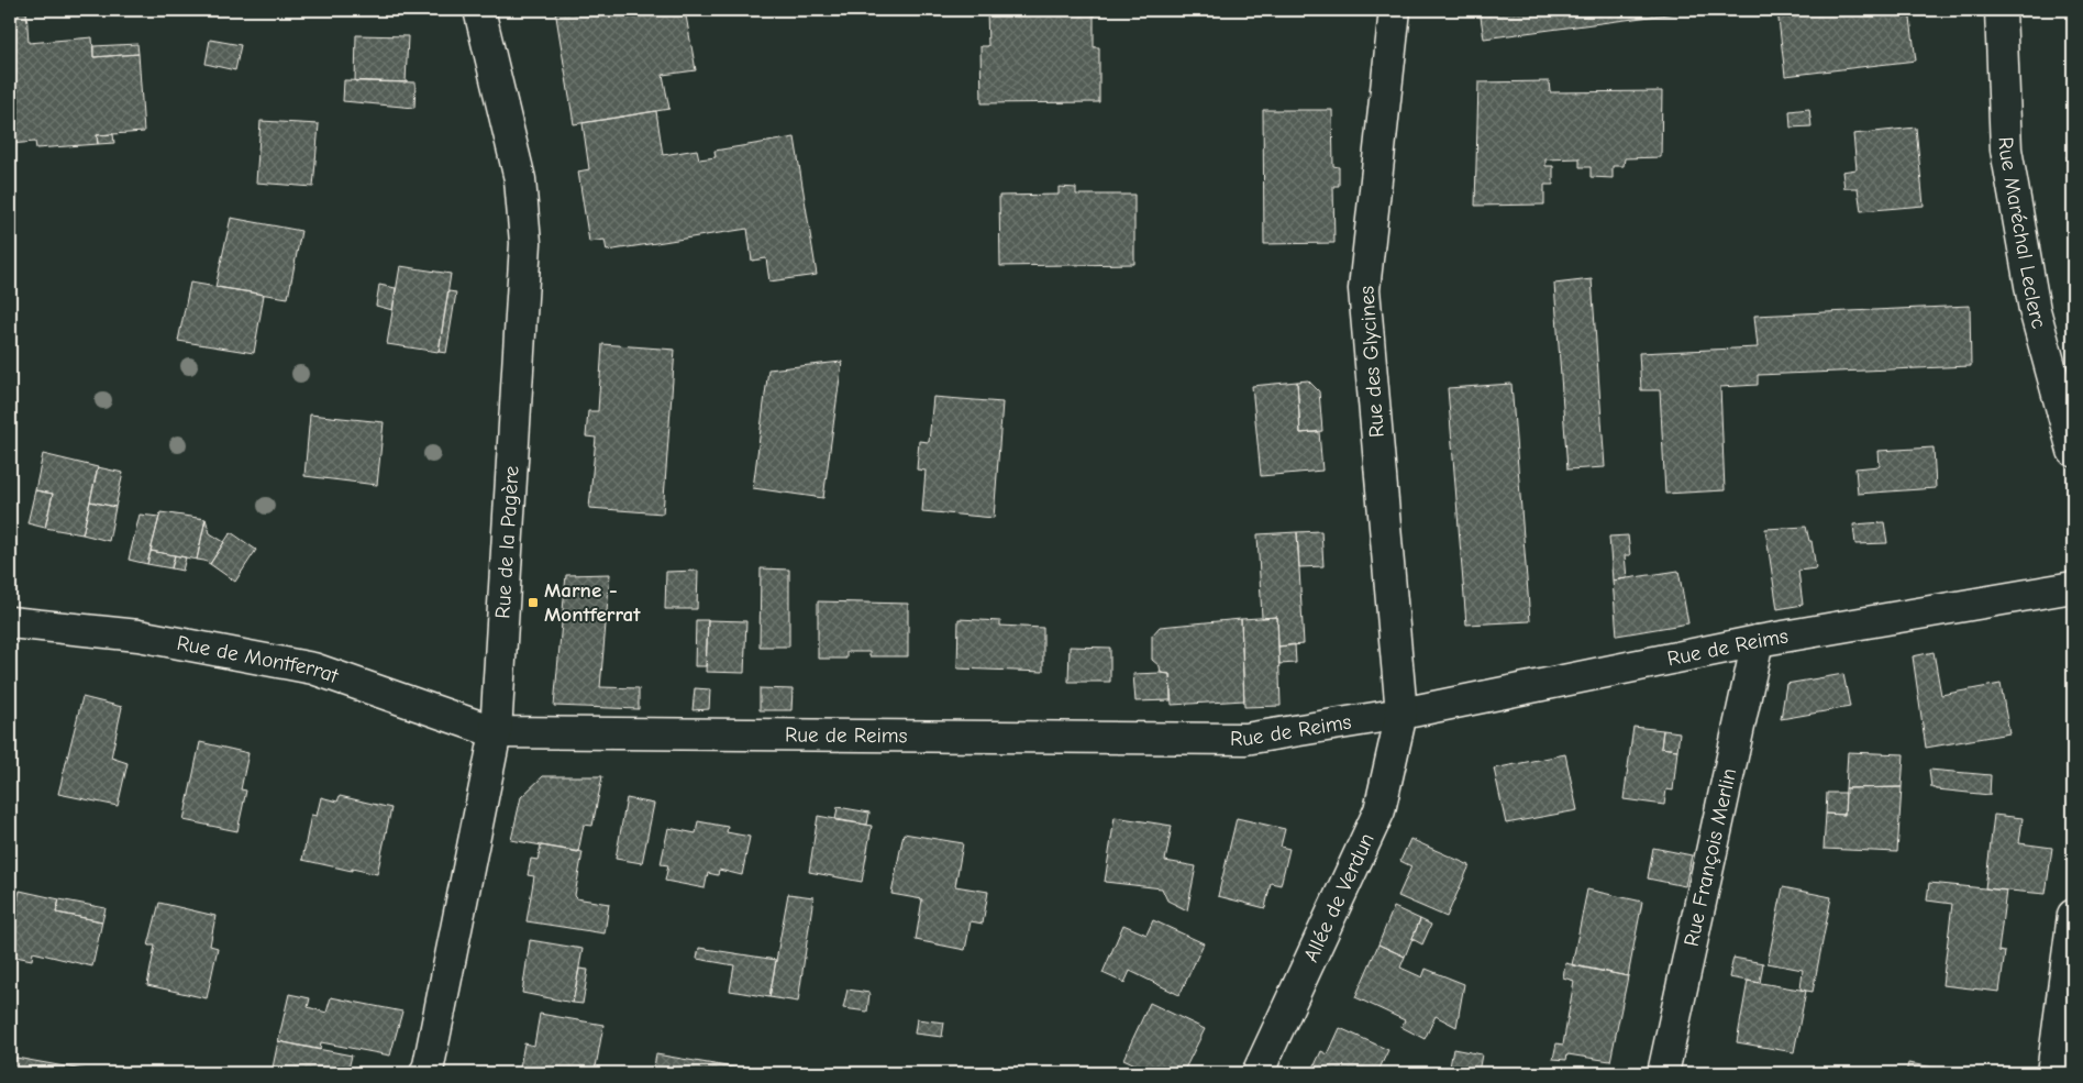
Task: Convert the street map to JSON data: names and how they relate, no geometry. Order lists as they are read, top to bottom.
{
  "streets": {
    "street": [
      "Rue Maréchal Leclerc",
      "Rue des Glycines",
      "Rue de la Pagère",
      "Rue de Reims",
      "Rue de Montferrat",
      "Rue François Merlin",
      "Allée de Verdun"
    ]
  },
  "crossings": [
    ["Rue des Glycines", "Rue de Reims"],
    ["Rue des Glycines", "Allée de Verdun"],
    ["Rue de la Pagère", "Rue de Reims"],
    ["Rue de la Pagère", "Rue de Montferrat"],
    ["Rue de Reims", "Rue de Montferrat"],
    ["Rue de Reims", "Rue François Merlin"],
    ["Rue de Reims", "Allée de Verdun"]
  ],
  "places": {
    "transit": ["Marne - Montferrat"]
  }
}
